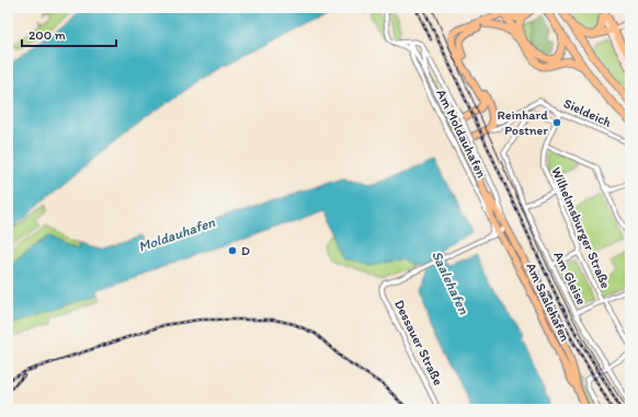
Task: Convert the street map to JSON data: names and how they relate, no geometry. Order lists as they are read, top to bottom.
{
  "streets": {
    "main road": ["Am Moldauhafen", "Am Saalehafen"],
    "street": [
      "Sieldeich",
      "Wilhelmsburger Straße",
      "Am Gleise",
      "Dessauer Straße"
    ]
  },
  "crossings": [
    ["Sieldeich", "Wilhelmsburger Straße"],
    ["Sieldeich", "Am Gleise"],
    ["Am Moldauhafen", "Am Saalehafen"]
  ],
  "water": ["Moldauhafen", "Saalehafen"],
  "places": ["Reinhard Postner", "D"],
  "scale_bar": "200 m"
}
